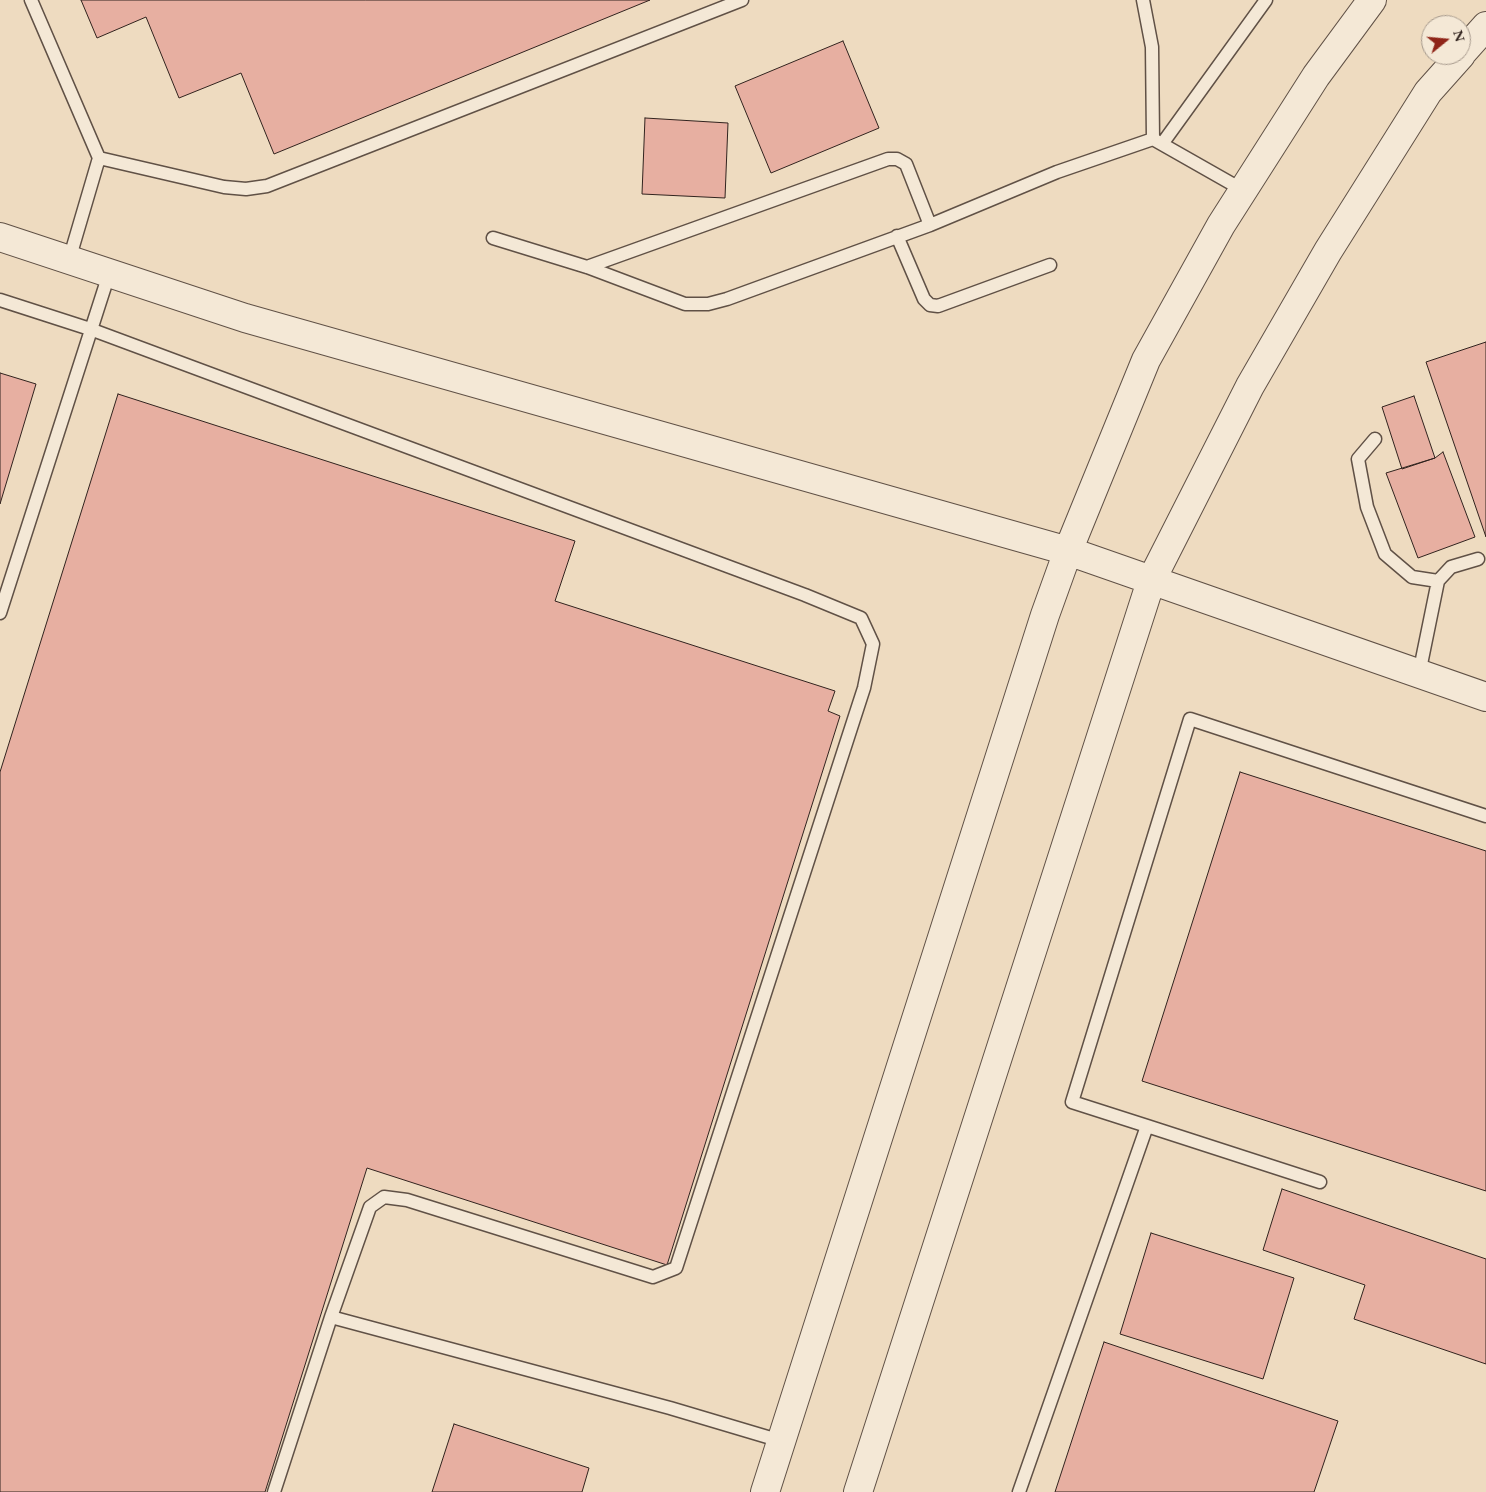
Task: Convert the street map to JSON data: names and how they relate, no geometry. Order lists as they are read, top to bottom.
{
  "north": "right"
}
